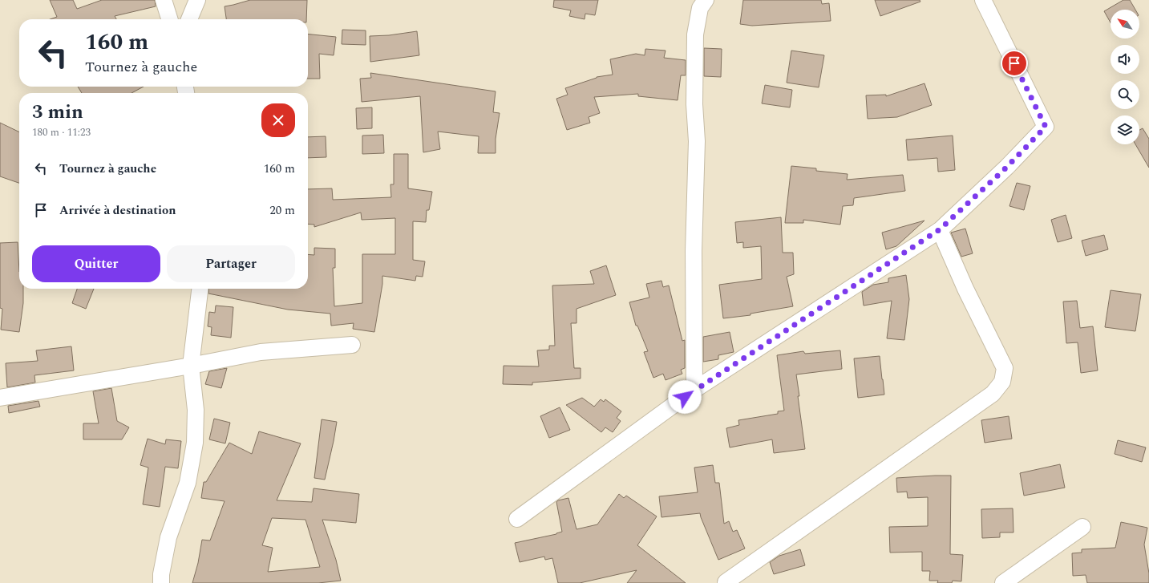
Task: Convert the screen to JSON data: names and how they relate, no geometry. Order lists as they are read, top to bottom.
{
  "north": "top left",
  "page": {
    "turn": ["160 m", "Tournez à gauche"],
    "heading": ["3 min", "180 m · 11:23"],
    "list": [
      {
        "name": "Tournez à gauche",
        "value": "160 m"
      },
      {
        "name": "Arrivée à destination",
        "value": "20 m"
      }
    ],
    "buttons": ["Quitter", "Partager"]
  }
}
